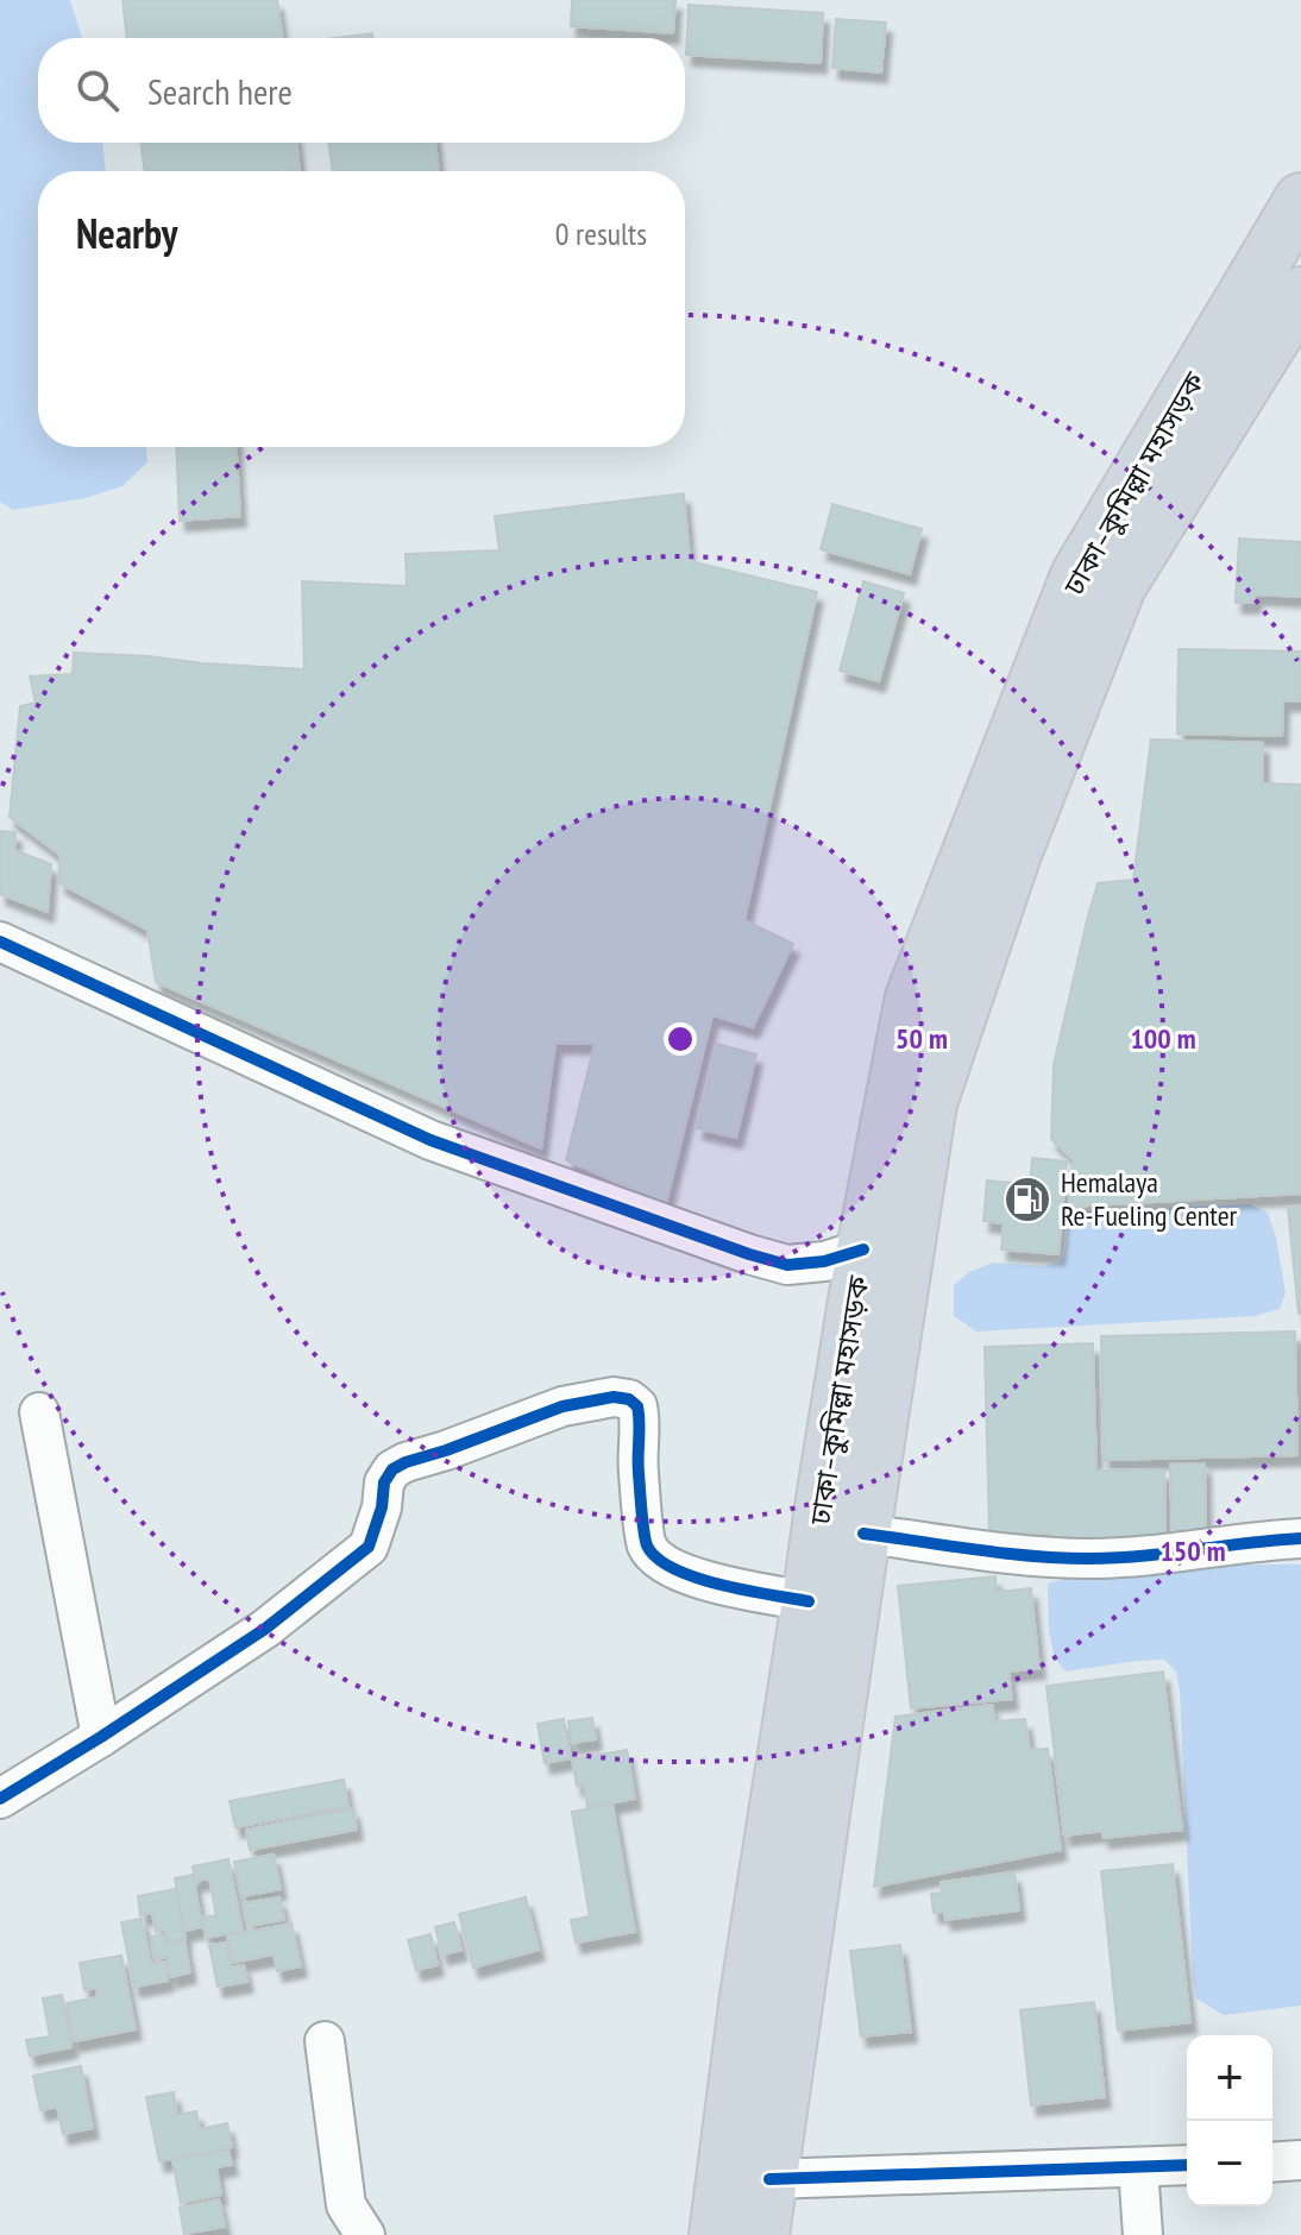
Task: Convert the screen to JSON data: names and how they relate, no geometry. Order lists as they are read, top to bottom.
{
  "streets": {
    "highway": ["ঢাকা–কুমিল্লা মহাসড়ক"]
  },
  "places": {
    "fuel station": ["Hemalaya Re-Fueling Center"]
  },
  "page": {
    "search": "Search here",
    "heading": ["Nearby", "0 results"],
    "map_buttons": ["+", "−"]
  },
  "rings": ["50 m", "100 m", "150 m"]
}
